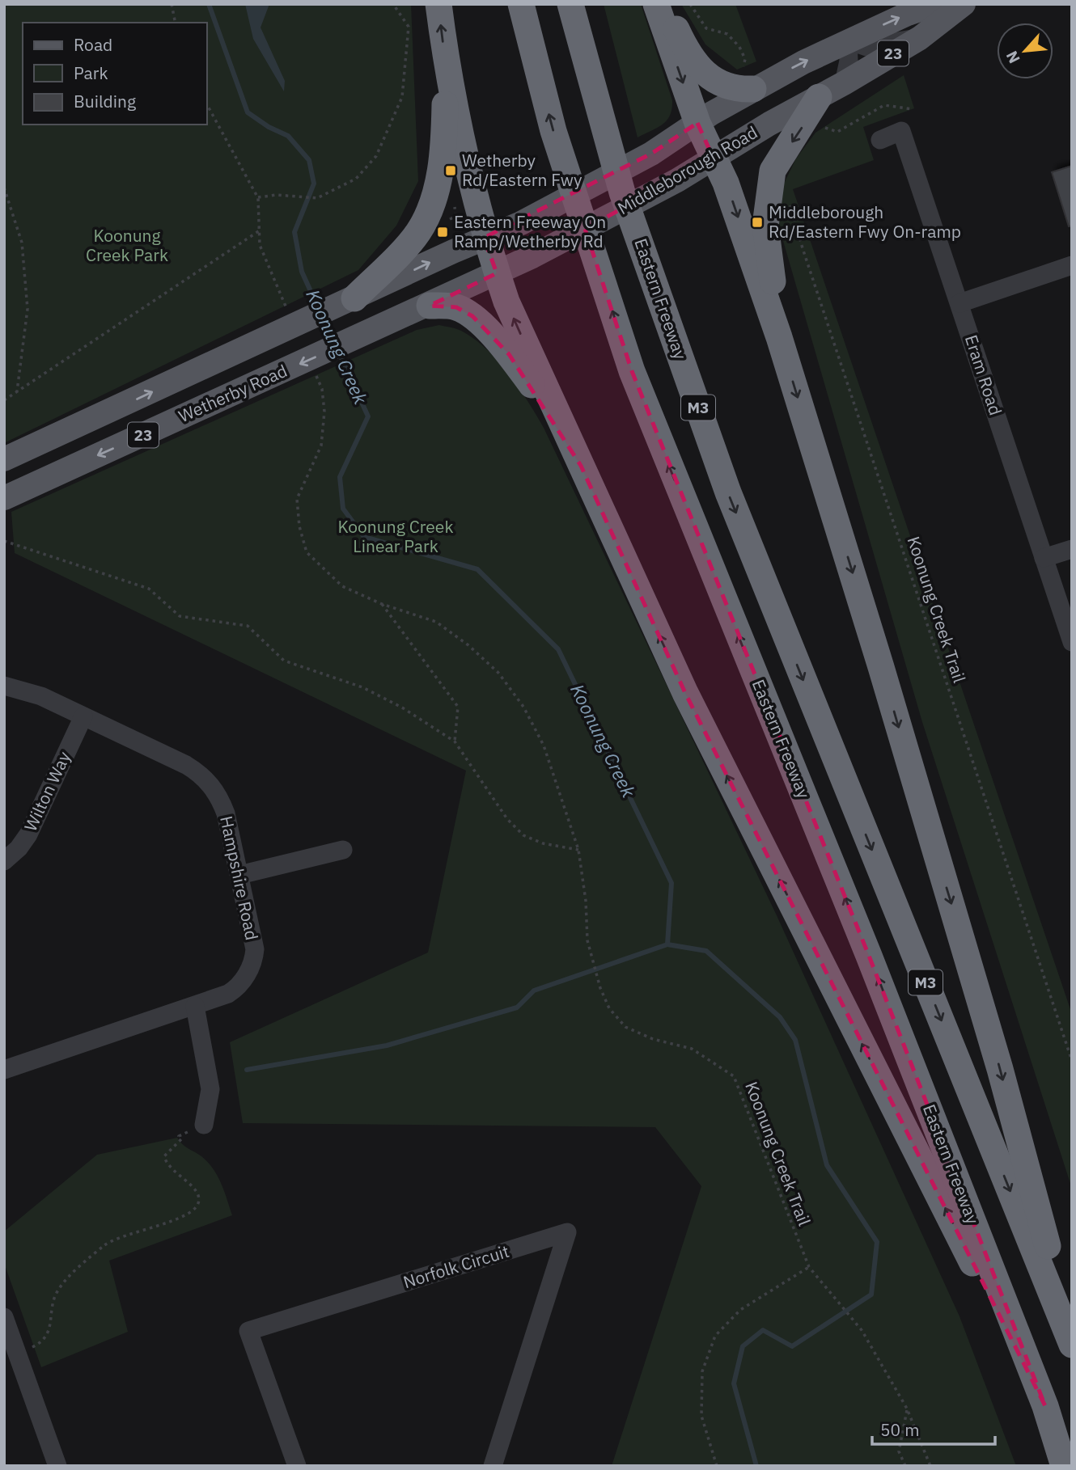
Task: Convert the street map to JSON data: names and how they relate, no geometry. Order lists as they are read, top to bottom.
{
  "streets": {
    "highway": ["Eastern Freeway", "M3"],
    "main road": ["23", "Middleborough Road", "Wetherby Road"],
    "street": [
      "Eram Road",
      "Wilton Way",
      "Hampshire Road",
      "Norfolk Circuit"
    ],
    "path": ["Koonung Creek Trail"]
  },
  "crossings": [
    ["Middleborough Road", "Wetherby Road"],
    ["Wilton Way", "Hampshire Road"]
  ],
  "water": ["Koonung Creek"],
  "parks": ["Koonung Creek Park", "Koonung Creek Linear Park"],
  "places": {
    "transit": ["Wetherby Rd/Eastern Fwy", "Middleborough Rd/Eastern Fwy On-ramp", "Eastern Freeway On Ramp/Wetherby Rd"]
  },
  "legend": ["Road", "Park", "Building"],
  "scale_bar": "50 m",
  "north": "bottom left"
}
